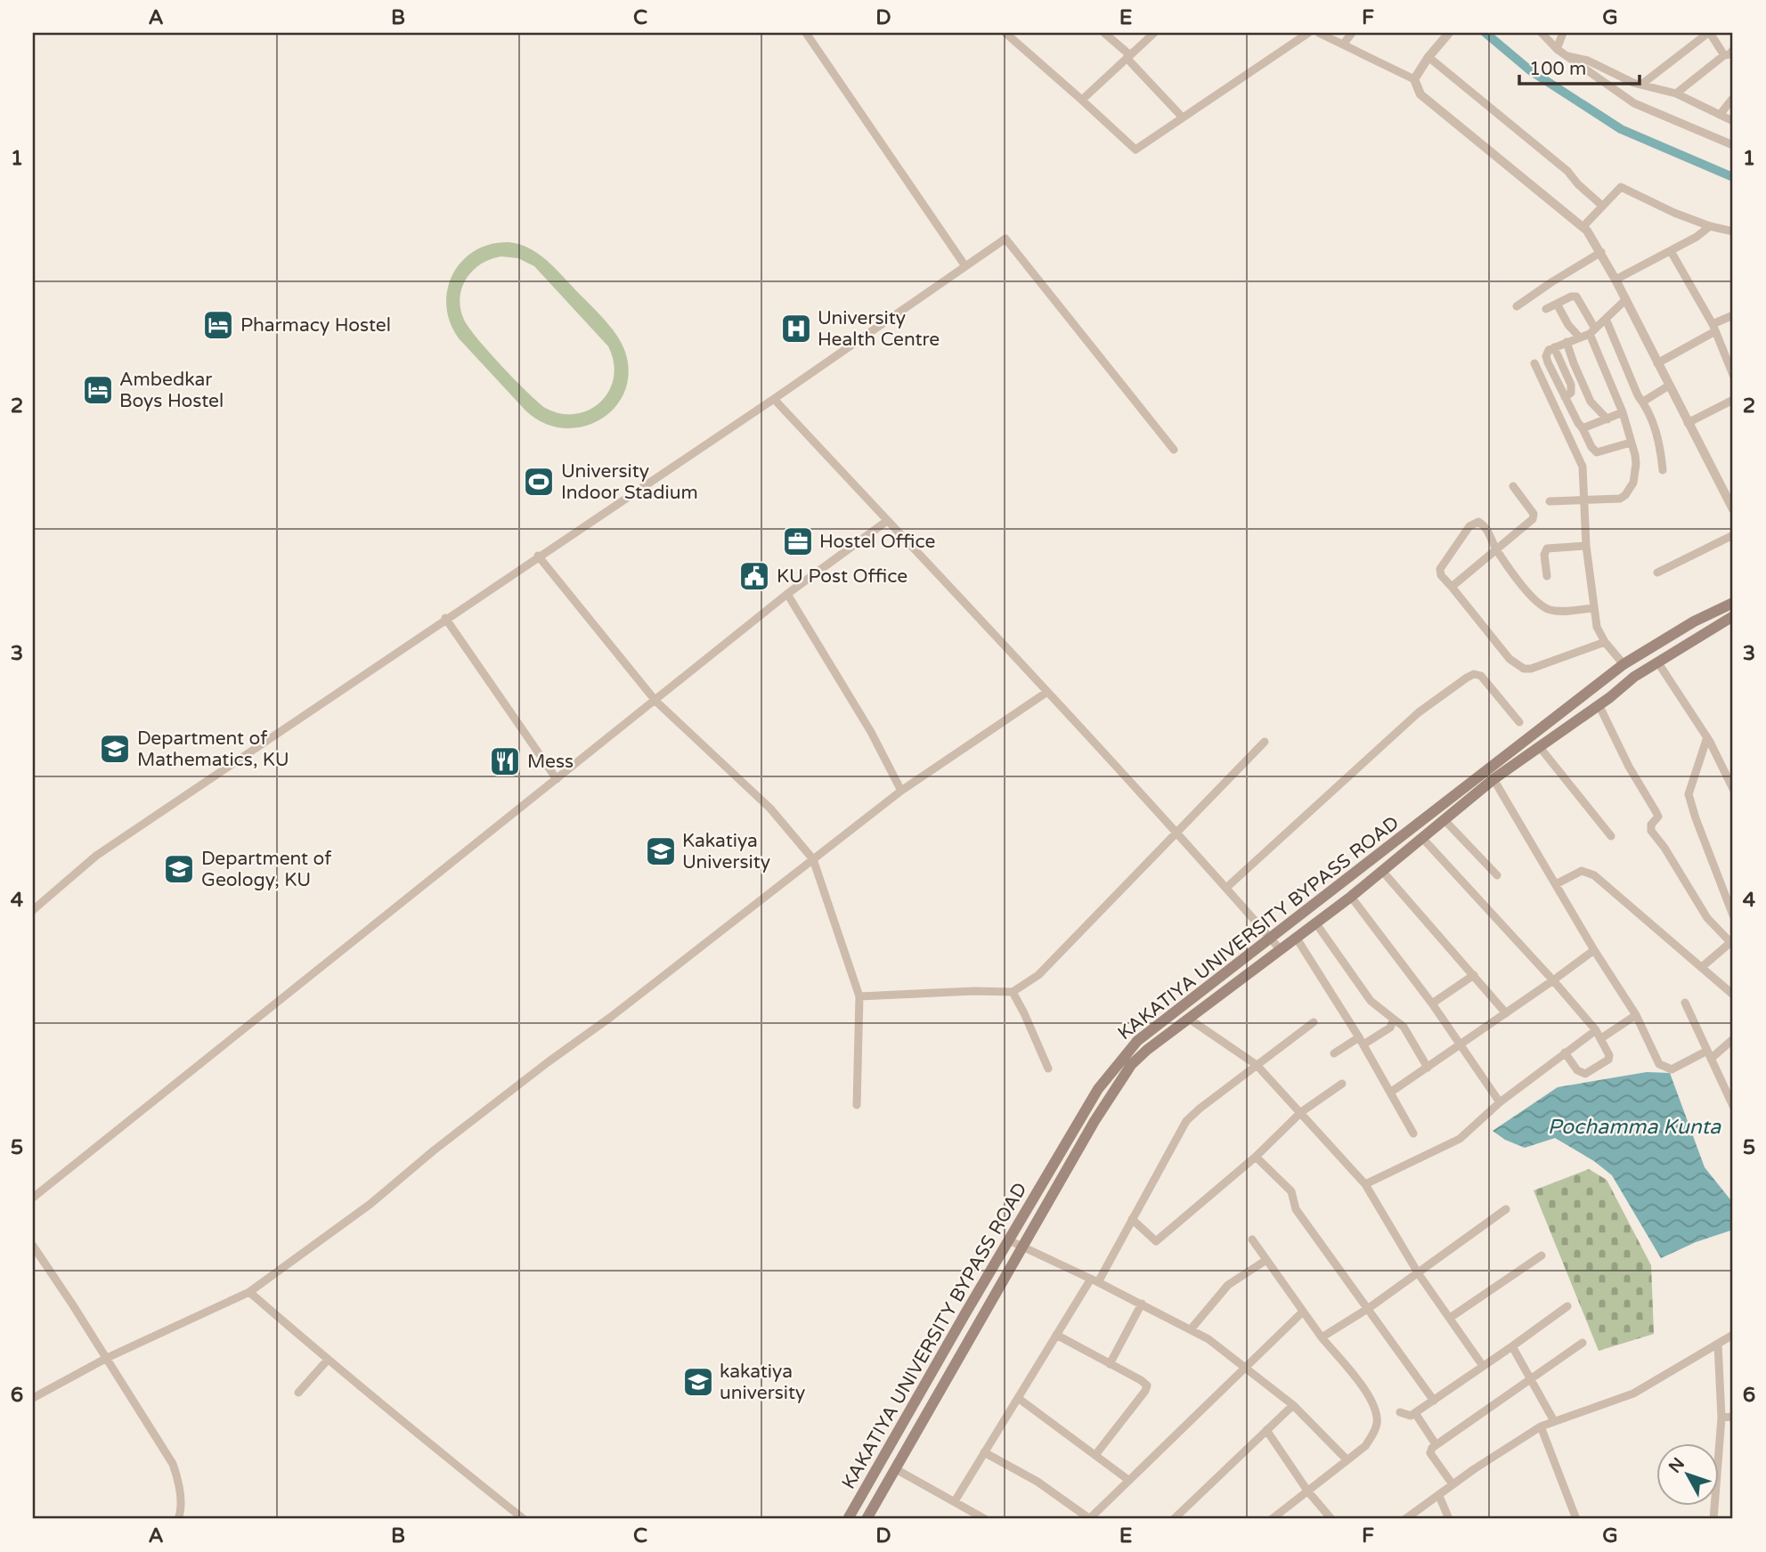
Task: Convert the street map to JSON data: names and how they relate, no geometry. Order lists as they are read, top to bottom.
{
  "streets": {
    "main road": ["KAKATIYA UNIVERSITY BYPASS ROAD"]
  },
  "water": ["Pochamma Kunta"],
  "places": {
    "hotel": ["Pharmacy Hostel", "Ambedkar Boys Hostel"],
    "hospital": ["University Health Centre"],
    "sports": ["University Indoor Stadium"],
    "office": ["Hostel Office"],
    "public building": ["KU Post Office"],
    "school or university": [
      "Department of Mathematics, KU",
      "Kakatiya University",
      "Department of Geology, KU",
      "kakatiya university"
    ],
    "restaurant": ["Mess"]
  },
  "scale_bar": "100 m",
  "north": "top left",
  "grid": {
    "columns": [
      "A",
      "B",
      "C",
      "D",
      "E",
      "F",
      "G"
    ],
    "rows": [
      "1",
      "2",
      "3",
      "4",
      "5",
      "6"
    ]
  }
}
